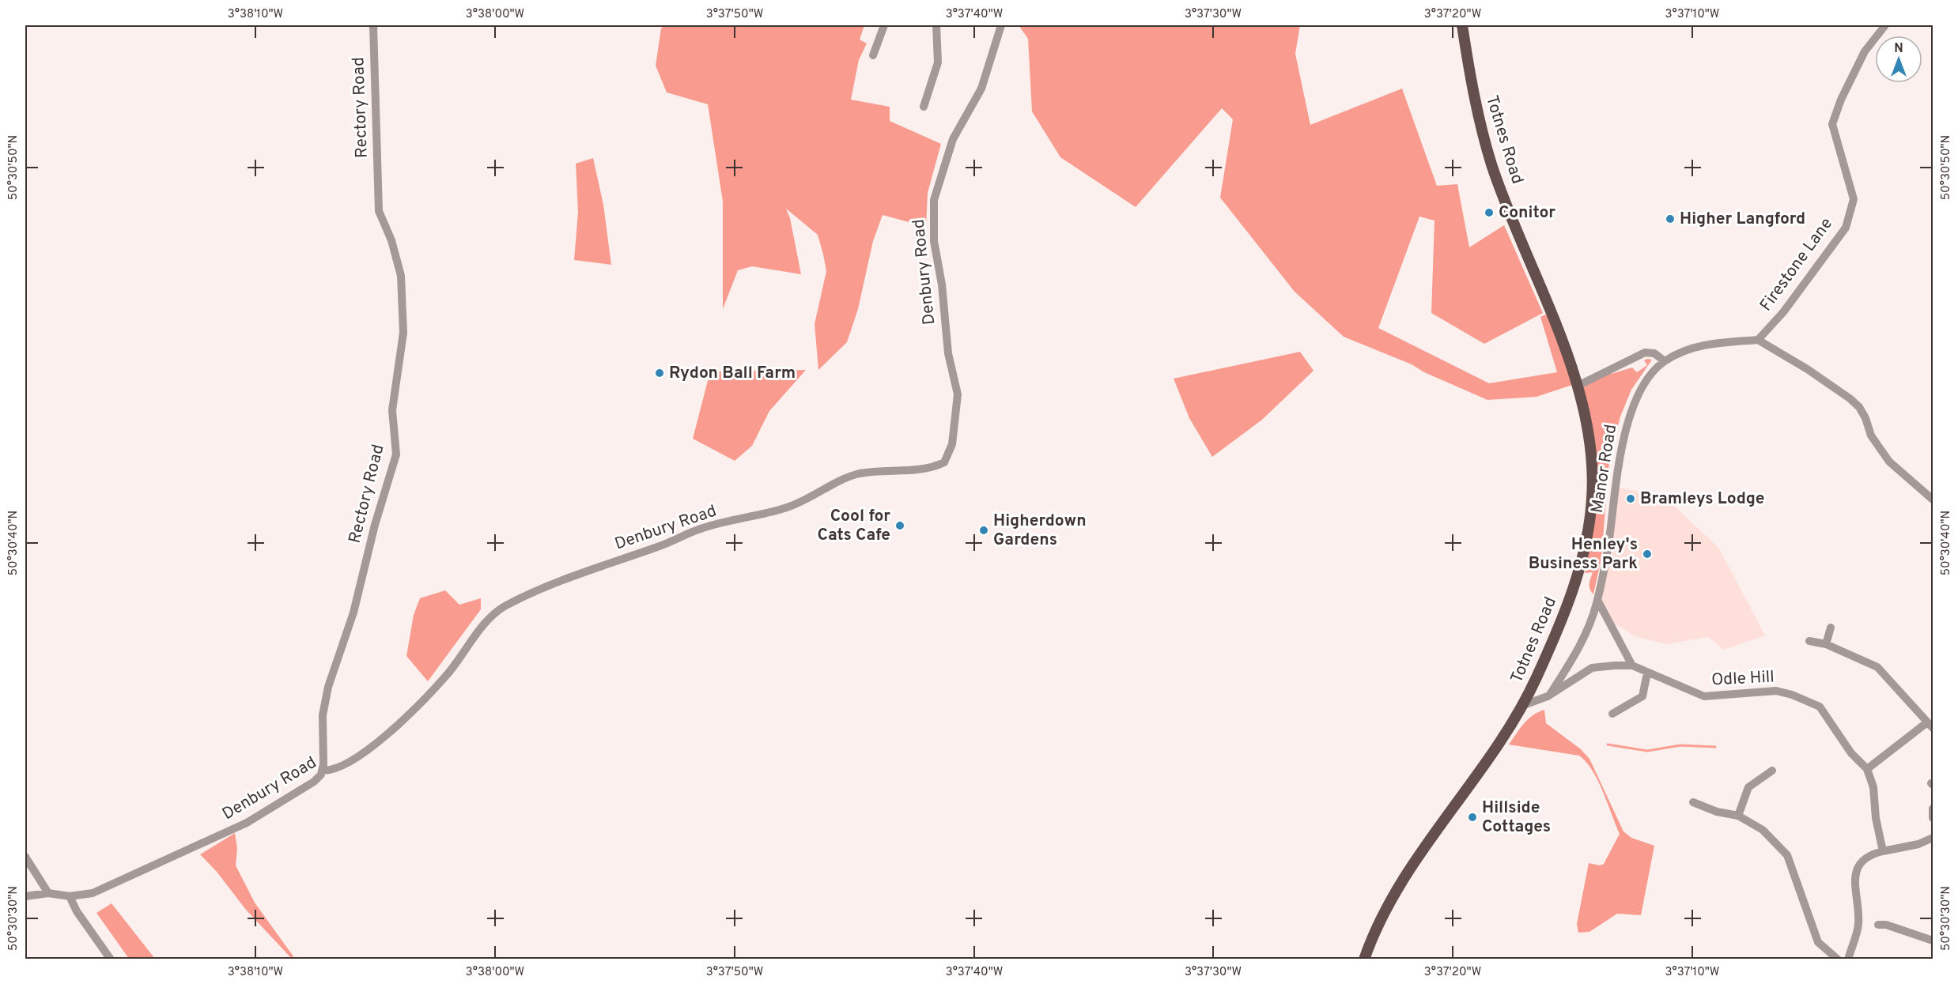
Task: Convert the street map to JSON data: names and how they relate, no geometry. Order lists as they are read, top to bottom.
{
  "streets": {
    "main road": ["Totnes Road"],
    "street": [
      "Rectory Road",
      "Firestone Lane",
      "Denbury Road",
      "Manor Road",
      "Odle Hill"
    ]
  },
  "crossings": [
    ["Rectory Road", "Denbury Road"],
    ["Totnes Road", "Odle Hill"],
    ["Manor Road", "Odle Hill"]
  ],
  "places": [
    "Conitor",
    "Higher Langford",
    "Rydon Ball Farm",
    "Bramleys Lodge",
    "Cool for Cats Cafe",
    "Higherdown Gardens",
    "Henley's Business Park",
    "Hillside Cottages"
  ],
  "north": "top",
  "coordinates": [
    "3°38'10\"W",
    "3°38'00\"W",
    "3°37'50\"W",
    "3°37'40\"W",
    "3°37'30\"W",
    "3°37'20\"W",
    "3°37'10\"W",
    "50°30'50\"N",
    "50°30'40\"N",
    "50°30'30\"N"
  ]
}
